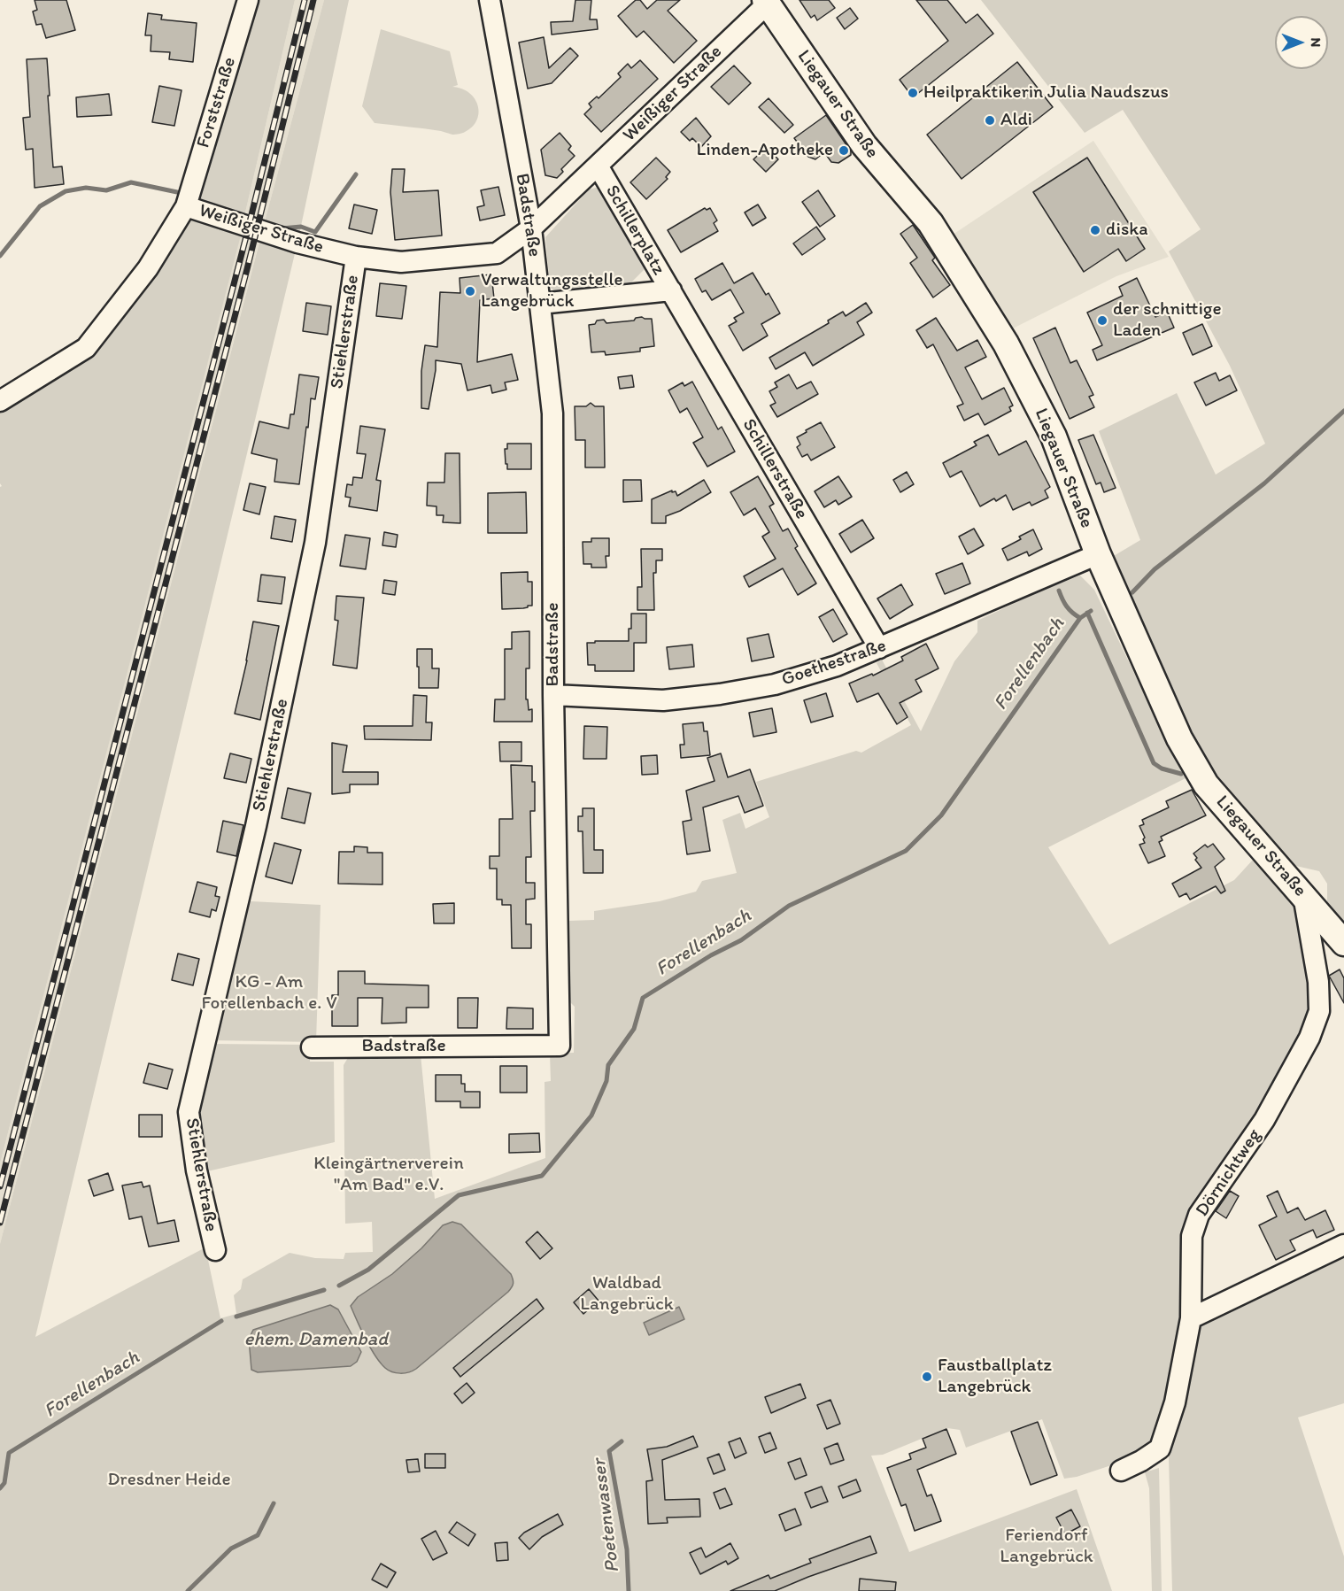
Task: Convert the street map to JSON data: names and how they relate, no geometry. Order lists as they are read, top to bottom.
{
  "streets": {
    "main road": ["Liegauer Straße"],
    "street": [
      "Weißiger Straße",
      "Forststraße",
      "Badstraße",
      "Schillerplatz",
      "Stiehlerstraße",
      "Schillerstraße",
      "Goethestraße",
      "Dörnichtweg"
    ]
  },
  "crossings": [
    ["Weißiger Straße", "Forststraße"],
    ["Weißiger Straße", "Liegauer Straße"],
    ["Weißiger Straße", "Badstraße"],
    ["Weißiger Straße", "Schillerplatz"],
    ["Weißiger Straße", "Stiehlerstraße"],
    ["Liegauer Straße", "Goethestraße"],
    ["Liegauer Straße", "Dörnichtweg"],
    ["Badstraße", "Schillerplatz"],
    ["Badstraße", "Goethestraße"],
    ["Schillerplatz", "Schillerstraße"],
    ["Schillerstraße", "Goethestraße"]
  ],
  "water": ["Forellenbach", "ehem. Damenbad", "Poetenwasser"],
  "parks": [
    "KG - Am Forellenbach e. V",
    "Kleingärtnerverein \"Am Bad\" e.V.",
    "Waldbad Langebrück",
    "Dresdner Heide",
    "Feriendorf Langebrück"
  ],
  "places": [
    "Heilpraktikerin Julia Naudszus",
    "Aldi",
    "Linden-Apotheke",
    "diska",
    "Verwaltungsstelle Langebrück",
    "der schnittige Laden",
    "Faustballplatz Langebrück"
  ],
  "north": "right"
}
